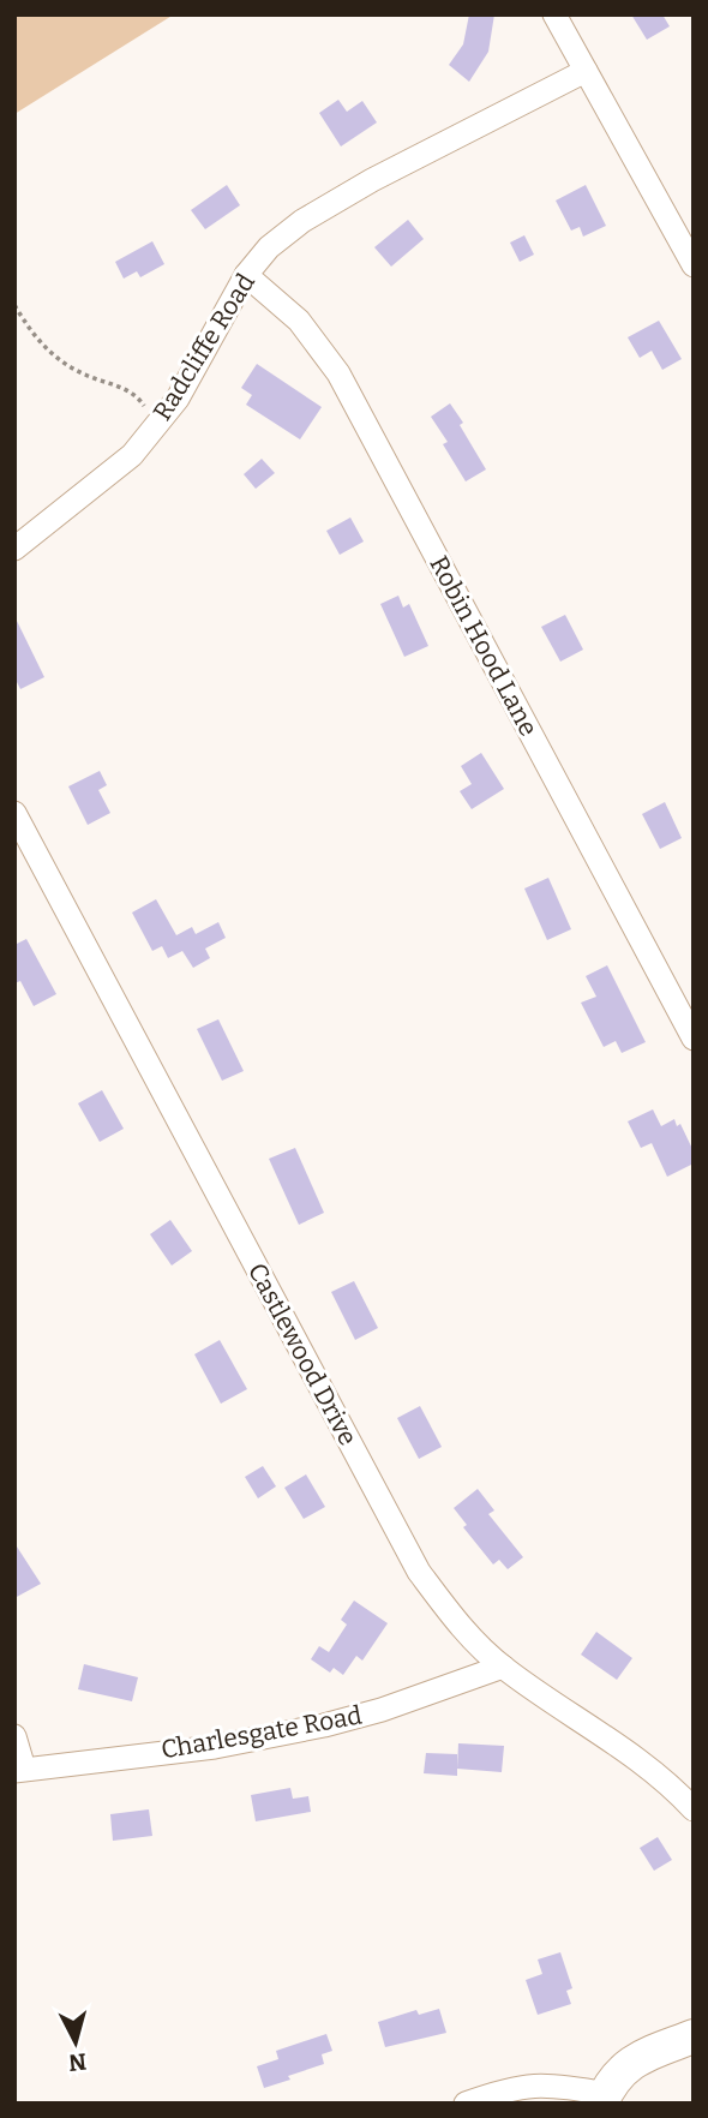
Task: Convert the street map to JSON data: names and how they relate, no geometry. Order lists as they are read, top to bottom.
{
  "streets": {
    "street": [
      "Radcliffe Road",
      "Robin Hood Lane",
      "Castlewood Drive",
      "Charlesgate Road"
    ]
  },
  "crossings": [
    ["Radcliffe Road", "Robin Hood Lane"],
    ["Castlewood Drive", "Charlesgate Road"]
  ],
  "north": "bottom"
}
